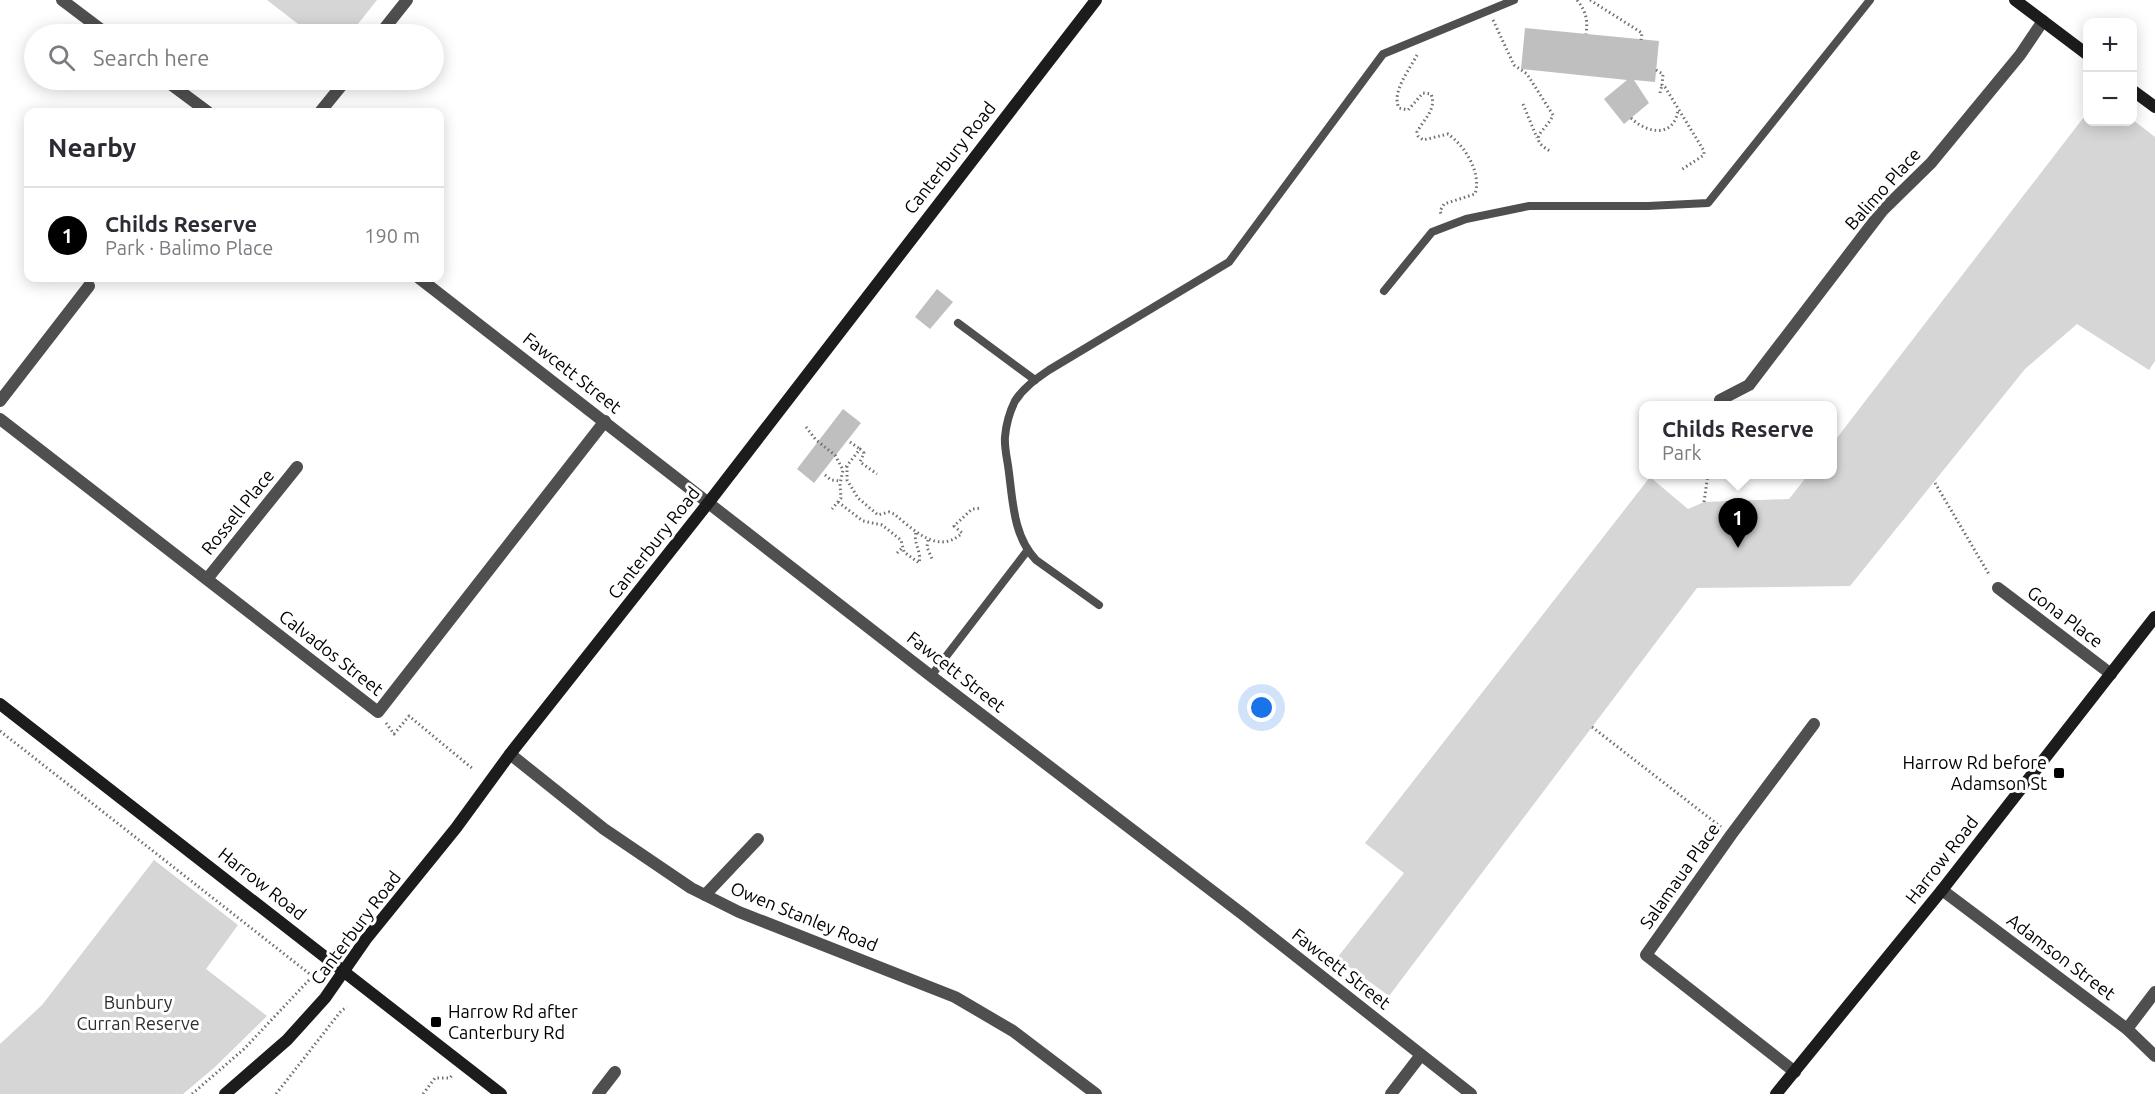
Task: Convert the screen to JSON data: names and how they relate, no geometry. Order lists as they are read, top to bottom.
{
  "streets": {
    "main road": ["Canterbury Road", "Harrow Road"],
    "street": [
      "Balimo Place",
      "Fawcett Street",
      "Rossell Place",
      "Gona Place",
      "Calvados Street",
      "Salamaua Place",
      "Owen Stanley Road",
      "Adamson Street"
    ]
  },
  "crossings": [
    ["Canterbury Road", "Fawcett Street"],
    ["Canterbury Road", "Harrow Road"],
    ["Canterbury Road", "Owen Stanley Road"],
    ["Fawcett Street", "Calvados Street"],
    ["Rossell Place", "Calvados Street"],
    ["Gona Place", "Harrow Road"],
    ["Harrow Road", "Salamaua Place"],
    ["Harrow Road", "Adamson Street"]
  ],
  "parks": ["Bunbury Curran Reserve"],
  "places": {
    "transit": ["Harrow Rd before Adamson St", "Harrow Rd after Canterbury Rd"]
  },
  "page": {
    "map_buttons": ["+", "−"],
    "search": "Search here",
    "heading": "Nearby",
    "list": [
      {
        "mark": "1",
        "name": "Childs Reserve",
        "note": "Park · Balimo Place",
        "value": "190 m"
      }
    ],
    "popup": ["Childs Reserve", "Park"],
    "pins": "1"
  }
}
